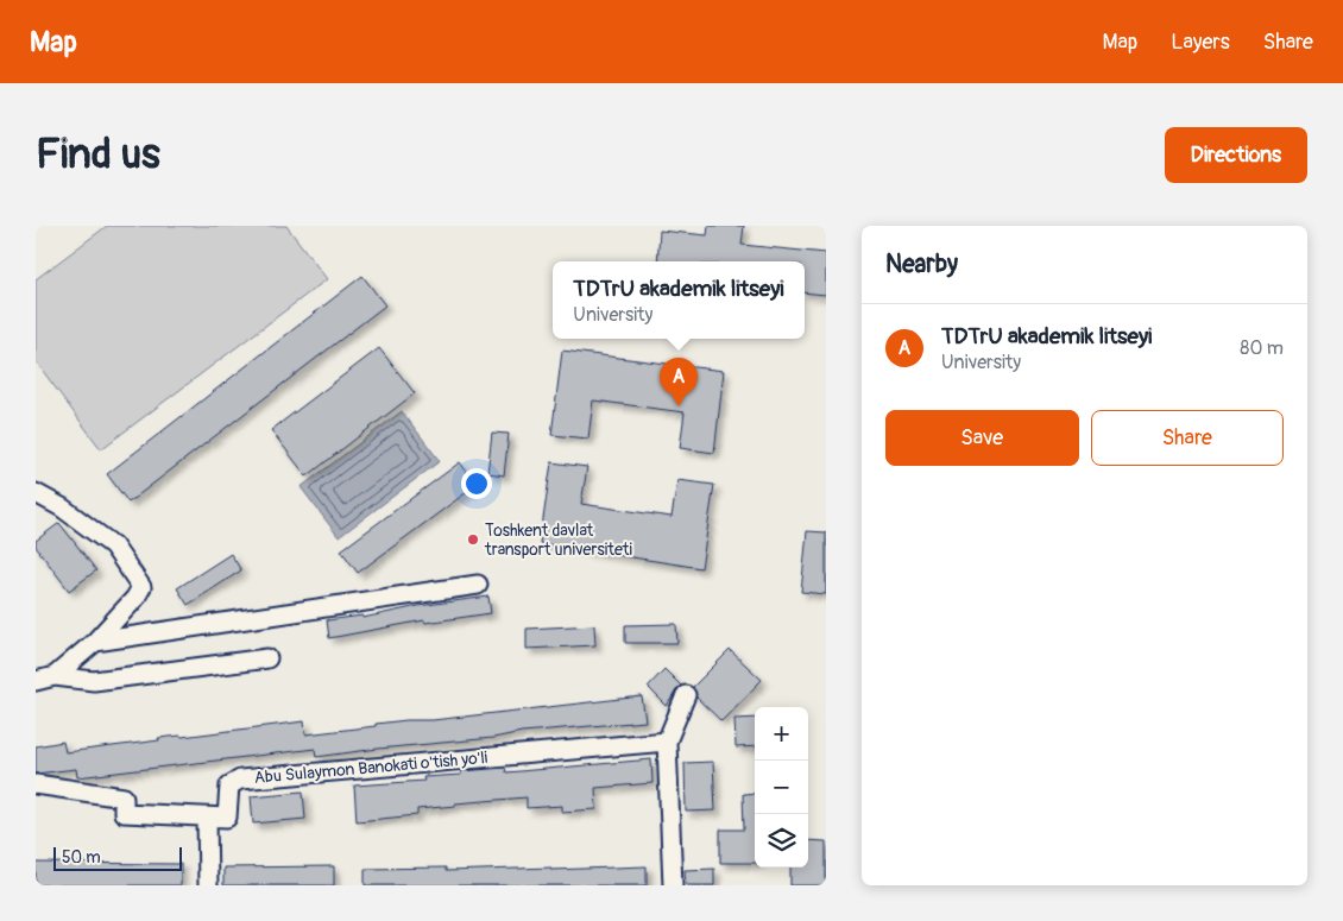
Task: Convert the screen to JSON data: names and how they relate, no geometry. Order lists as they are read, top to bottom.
{
  "streets": {
    "street": ["Abu Sulaymon Banokati o'tish yo'li"]
  },
  "places": ["Toshkent davlat transport universiteti"],
  "scale_bar": "50 m",
  "page": {
    "header": "Map",
    "nav": ["Map", "Layers", "Share"],
    "buttons": [
      "Directions",
      ["Save", "Share"]
    ],
    "title": "Find us",
    "heading": "Nearby",
    "popup": ["TDTrU akademik litseyi", "University"],
    "list": [
      {
        "mark": "A",
        "name": "TDTrU akademik litseyi",
        "note": "University",
        "value": "80 m"
      }
    ],
    "pins": "A",
    "map_buttons": ["+", "−"],
    "scale": "50 m"
  }
}
